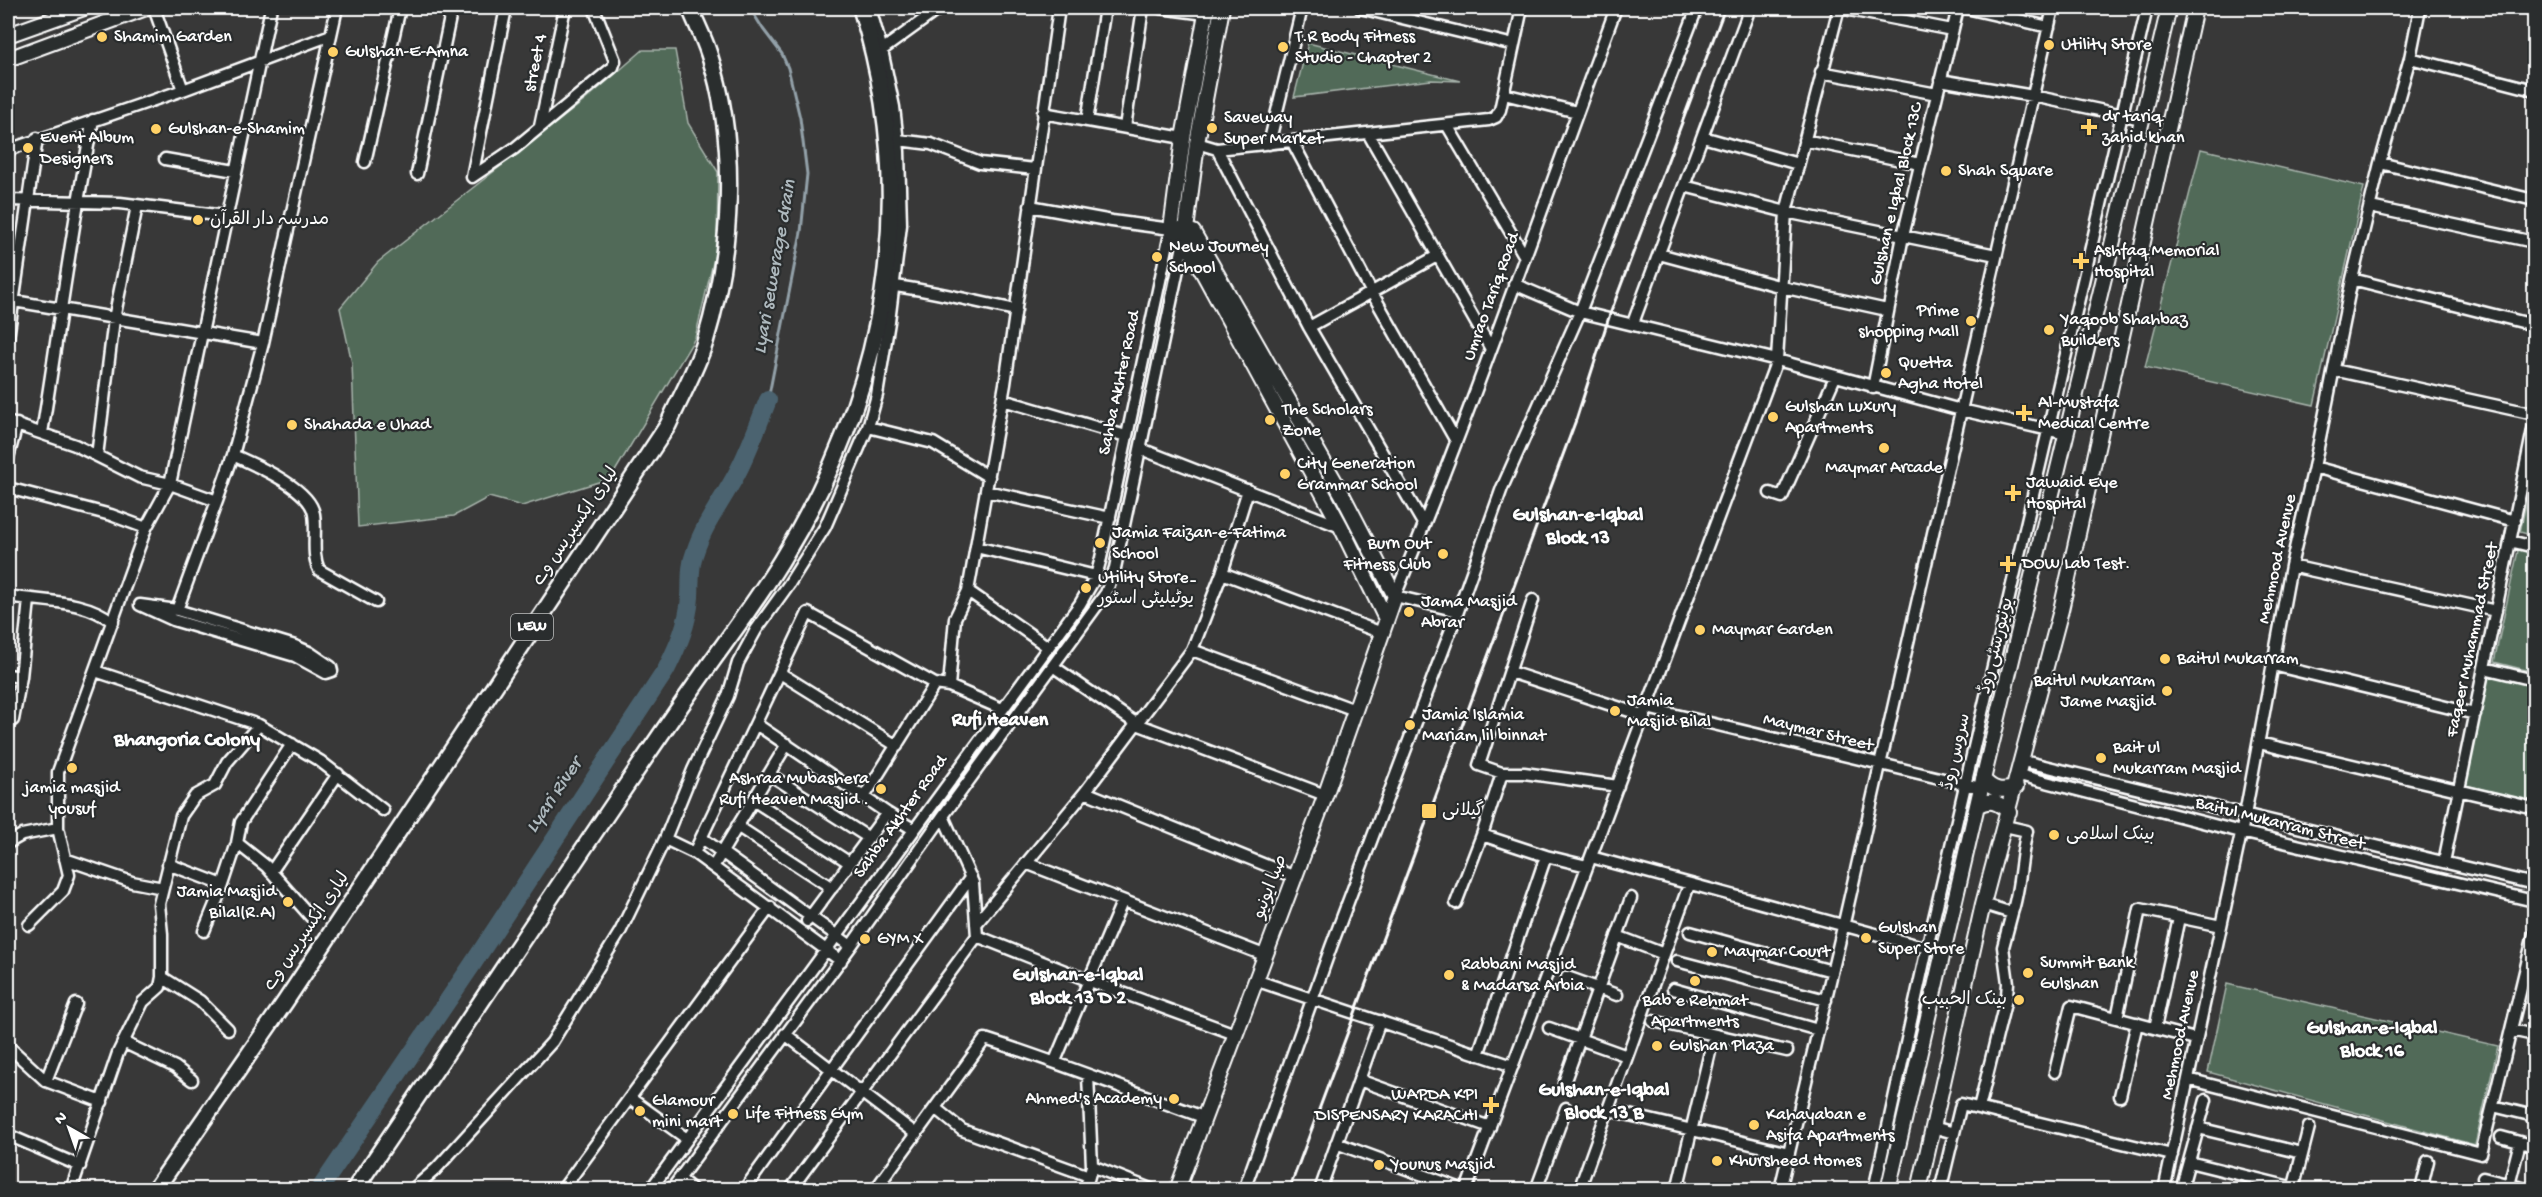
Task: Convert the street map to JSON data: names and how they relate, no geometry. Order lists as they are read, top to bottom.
{
  "streets": {
    "highway": ["لیاری ایکسپریس وے", "LEW"],
    "main road": ["Sahba Akhter Road", "یونیورسٹی روڈ", "صبا ایونیو"],
    "street": [
      "street 4",
      "Gulshan e Iqbal Block 13C",
      "Umrao Tariq Road",
      "Mehmood Avenue",
      "Faqeer Muhammad Street",
      "Maymar Street",
      "سروس روڈ",
      "Baitul Mukarram Street"
    ]
  },
  "crossings": [
    ["Umrao Tariq Road", "صبا ایونیو"],
    ["Mehmood Avenue", "Baitul Mukarram Street"],
    ["Faqeer Muhammad Street", "Baitul Mukarram Street"],
    ["یونیورسٹی روڈ", "Maymar Street"],
    ["Maymar Street", "سروس روڈ"]
  ],
  "districts": [
    "Gulshan-e-Iqbal Block 13",
    "Rufi Heaven",
    "Bhangoria Colony",
    "Gulshan-e-Iqbal Block 13 D 2",
    "Gulshan-e-Iqbal Block 16",
    "Gulshan-e-Iqbal Block 13 B"
  ],
  "water": ["Lyari sewerage drain", "Lyari River"],
  "places": {
    "other": [
      "Shamim Garden",
      "Utility Store",
      "T.R Body Fitness Studio - Chapter 2",
      "Gulshan-E-Amna",
      "Saveway Super Market",
      "Gulshan-e-Shamim",
      "Event Album Designers",
      "Shah Square",
      "مدرسہ دار القرآن",
      "New Journey School",
      "Prime shopping Mall",
      "Yaqoob Shahbaz Builders",
      "Quetta Agha Hotel",
      "Gulshan Luxury Apartments",
      "The Scholars Zone",
      "Shahada e Uhad",
      "Maymar Arcade",
      "City Generation Grammar School",
      "Jamia Faizan-e-Fatima School",
      "Burn Out Fitness Club",
      "Utility Store۔ یوٹیلیٹی اسٹور",
      "Jama Masjid Abrar",
      "Maymar Garden",
      "Baitul Mukarram",
      "Baitul Mukarram Jame Masjid",
      "Jamia Masjid Bilal",
      "Jamia Islamia Mariam lil binnat",
      "Bait ul Mukarram Masjid",
      "jamia masjid yousuf",
      "Ashraa Mubashera Rufi Heaven Masjid .",
      "بینک اسلامی",
      "Jamia Masjid Bilal(R.A)",
      "Gulshan Super Store",
      "GYM X",
      "Maymar Court",
      "Summit Bank Gulshan",
      "Rabbani Masjid & Madarsa Arbia",
      "Bab e Rehmat Apartments",
      "بينک الحبيب",
      "Gulshan Plaza",
      "Ahmed's Academy",
      "Glamour mini mart",
      "Life Fitness Gym",
      "Kahayaban e Asifa Apartments",
      "Khursheed Homes",
      "Younus Masjid"
    ],
    "health": [
      "dr tariq zahid khan",
      "Ashfaq Memorial Hospital",
      "Al-Mustafa Medical Centre",
      "Jawaid Eye Hospital",
      "DOW Lab Test.",
      "WAPDA KPI DISPENSARY KARACHI"
    ],
    "transit": ["گیلانی"]
  },
  "north": "top left"
}
